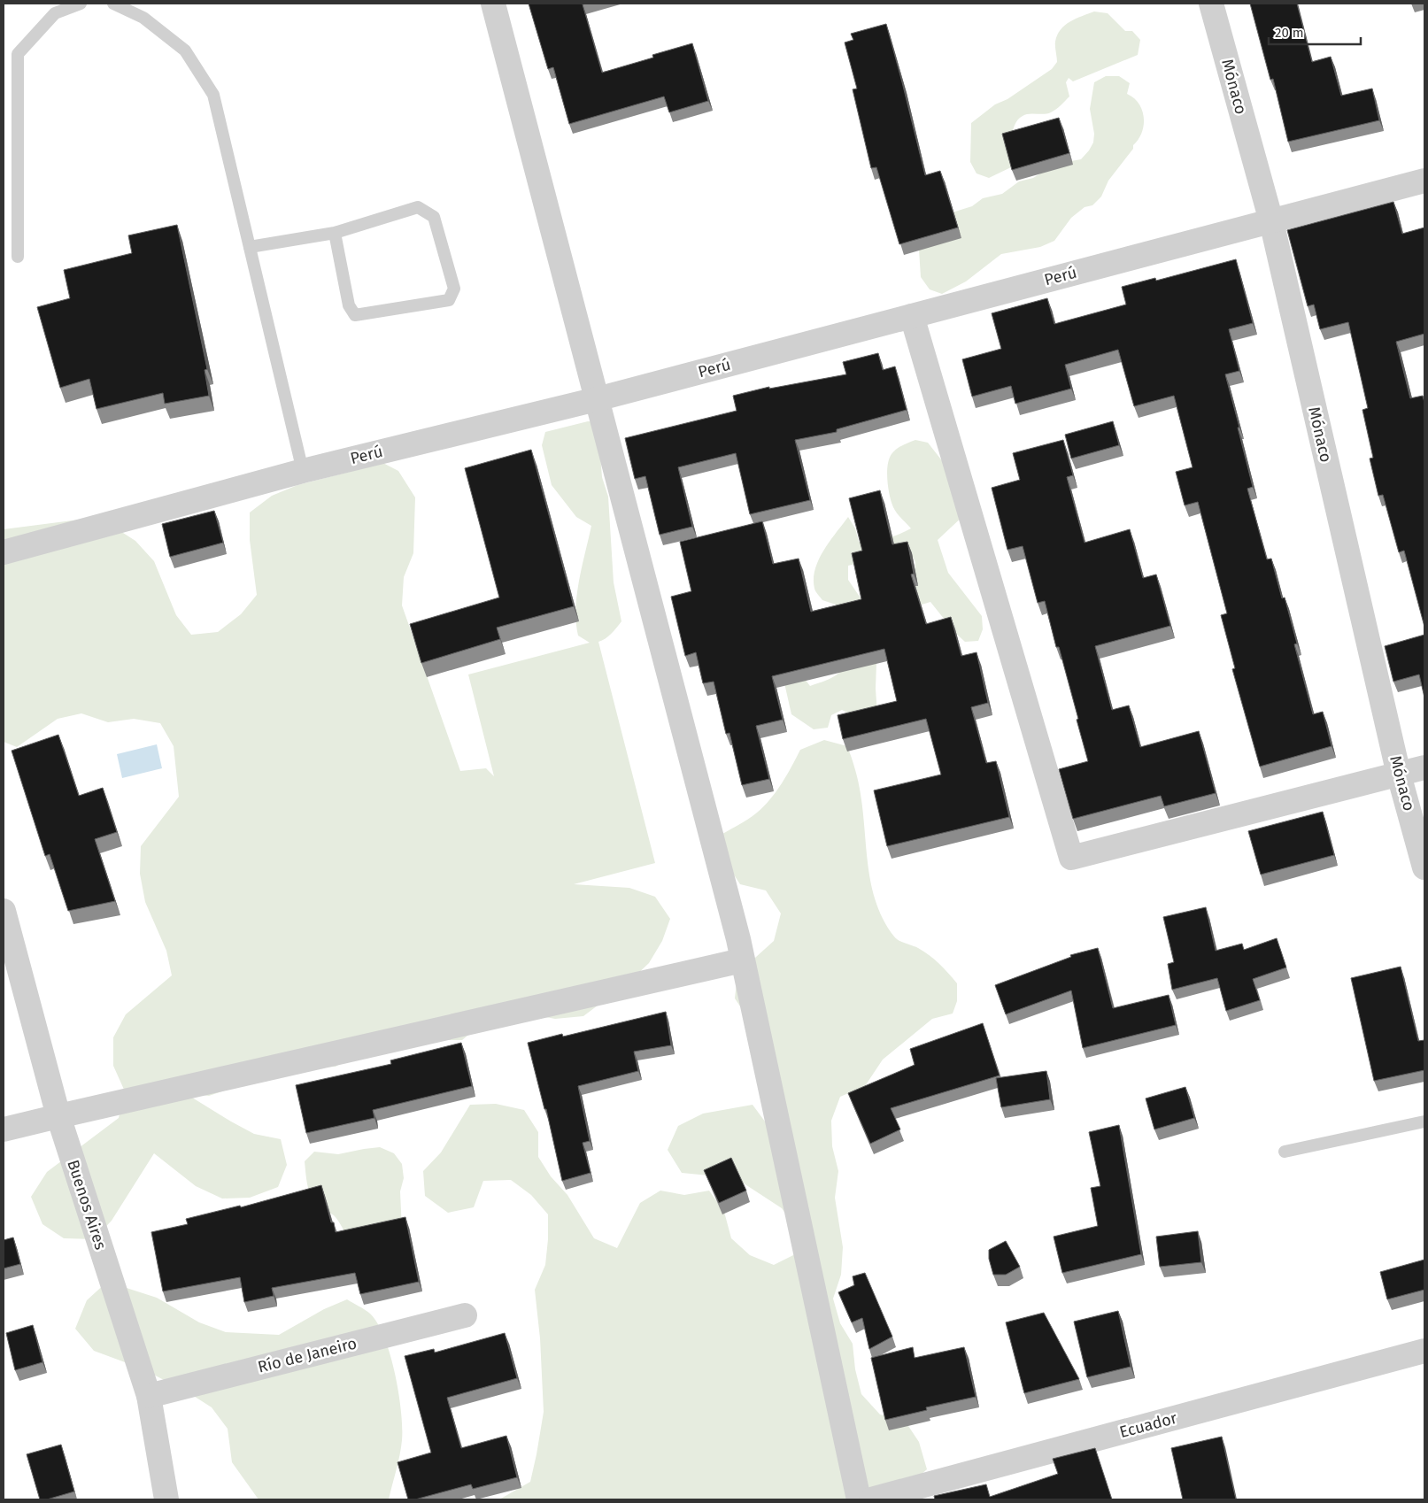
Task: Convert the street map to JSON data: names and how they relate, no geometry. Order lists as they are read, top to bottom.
{
  "streets": {
    "street": [
      "Mónaco",
      "Perú",
      "Buenos Aires",
      "Río de Janeiro",
      "Ecuador"
    ]
  },
  "crossings": [
    ["Mónaco", "Perú"],
    ["Buenos Aires", "Río de Janeiro"]
  ],
  "scale_bar": "20 m"
}
